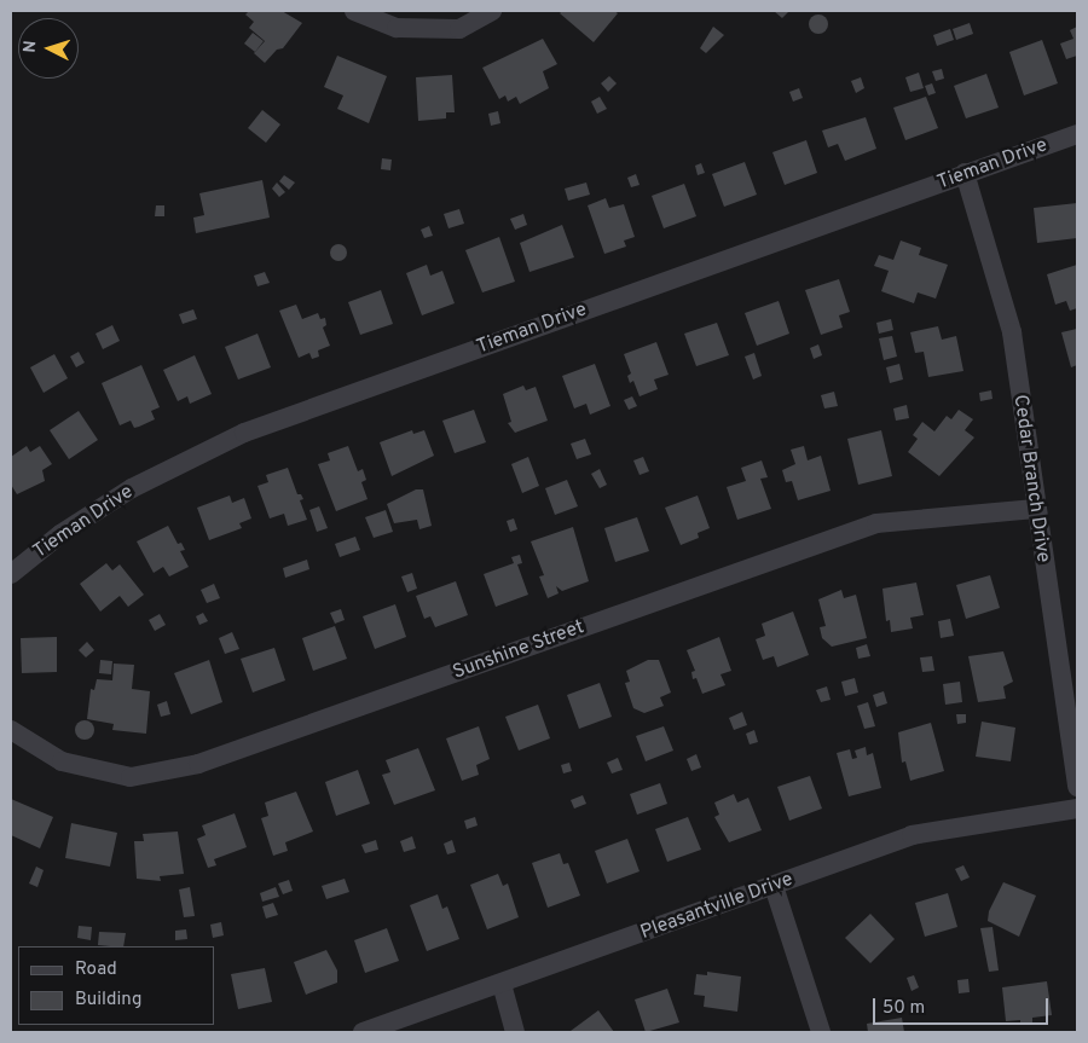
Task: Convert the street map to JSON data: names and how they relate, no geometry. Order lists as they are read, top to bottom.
{
  "streets": {
    "street": [
      "Tieman Drive",
      "Cedar Branch Drive",
      "Sunshine Street",
      "Pleasantville Drive"
    ]
  },
  "crossings": [
    ["Tieman Drive", "Cedar Branch Drive"],
    ["Cedar Branch Drive", "Sunshine Street"]
  ],
  "legend": ["Road", "Building"],
  "scale_bar": "50 m",
  "north": "left"
}
